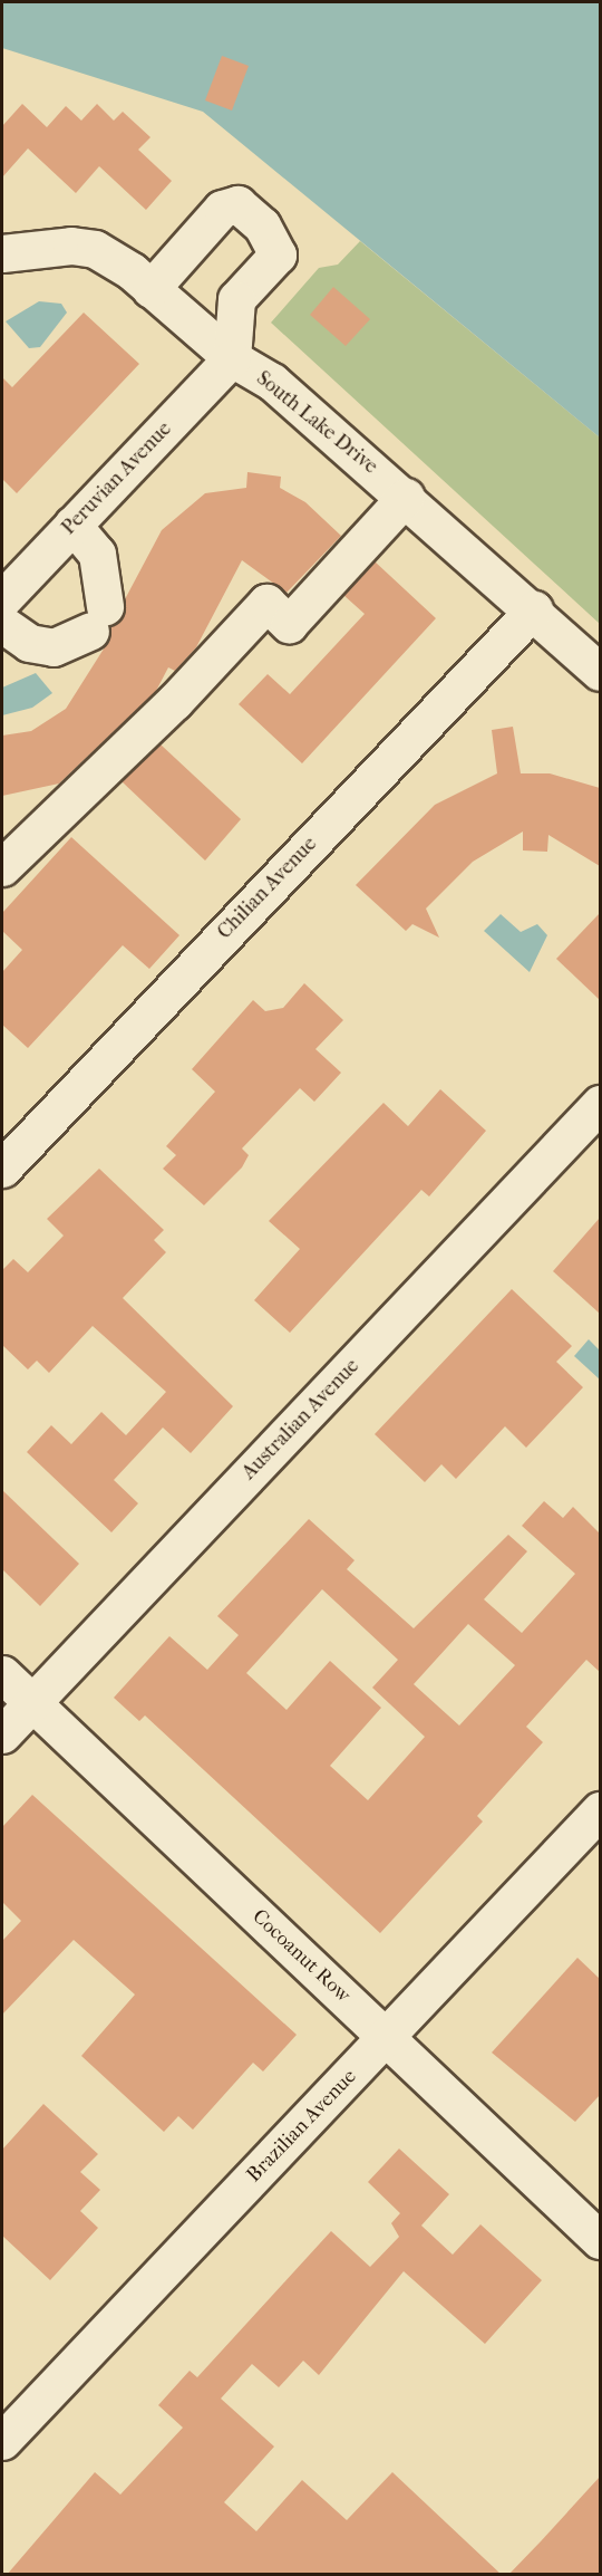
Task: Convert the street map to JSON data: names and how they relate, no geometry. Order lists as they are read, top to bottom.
{
  "streets": {
    "street": [
      "South Lake Drive",
      "Peruvian Avenue",
      "Chilian Avenue",
      "Australian Avenue",
      "Cocoanut Row",
      "Brazilian Avenue"
    ]
  },
  "crossings": [
    ["South Lake Drive", "Peruvian Avenue"],
    ["South Lake Drive", "Chilian Avenue"],
    ["Australian Avenue", "Cocoanut Row"],
    ["Cocoanut Row", "Brazilian Avenue"]
  ]
}
